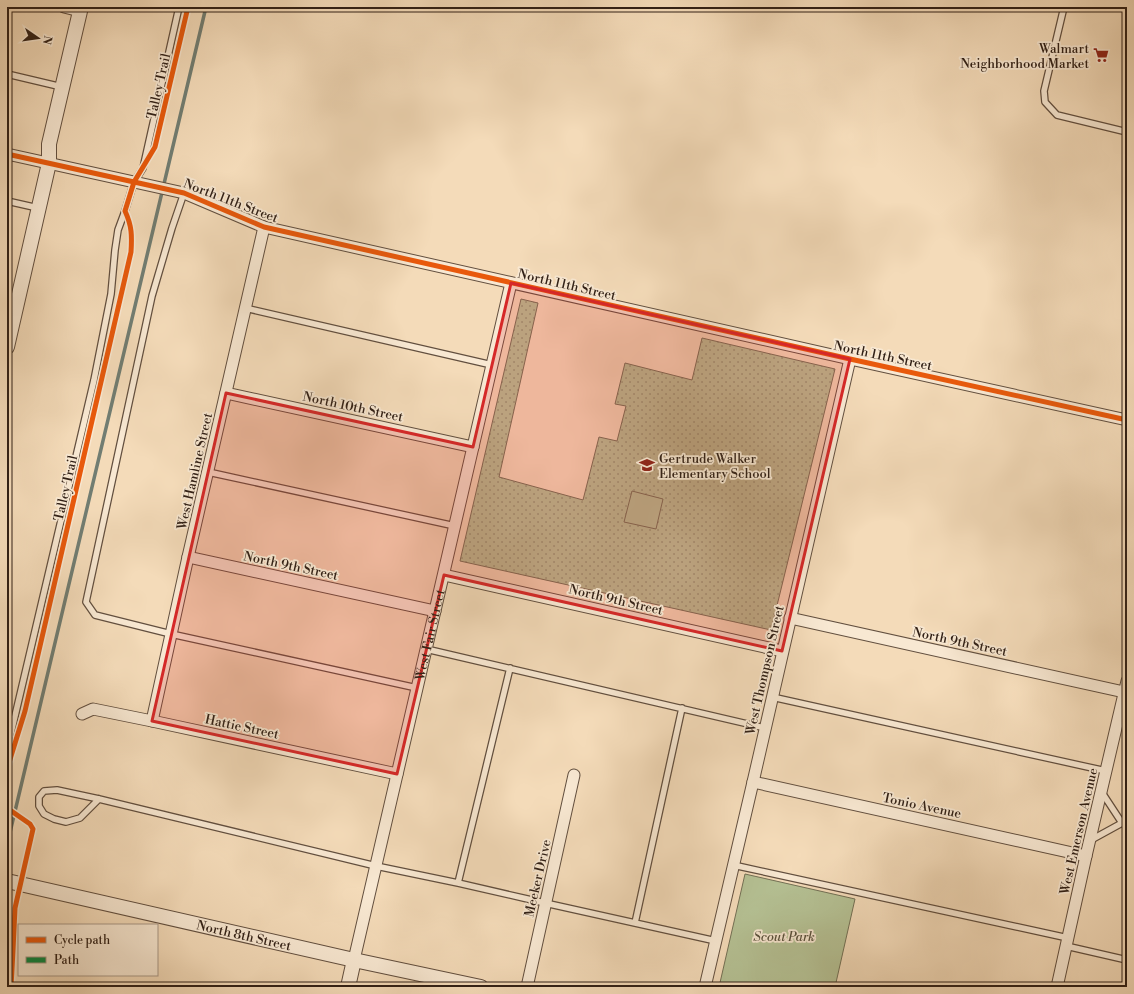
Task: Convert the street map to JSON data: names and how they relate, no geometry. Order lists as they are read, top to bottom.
{
  "streets": {
    "street": [
      "North 11th Street",
      "North 10th Street",
      "West Hamline Street",
      "North 9th Street",
      "West Fair Street",
      "West Thompson Street",
      "Hattie Street",
      "Tonio Avenue",
      "West Emerson Avenue",
      "Meeker Drive",
      "North 8th Street"
    ],
    "cycle path": ["Talley Trail"]
  },
  "crossings": [
    ["North 11th Street", "West Hamline Street"],
    ["North 11th Street", "West Fair Street"],
    ["North 11th Street", "West Thompson Street"],
    ["North 10th Street", "West Hamline Street"],
    ["North 10th Street", "West Fair Street"],
    ["West Hamline Street", "North 9th Street"],
    ["West Hamline Street", "Hattie Street"],
    ["North 9th Street", "West Fair Street"],
    ["North 9th Street", "West Thompson Street"],
    ["North 9th Street", "West Emerson Avenue"],
    ["West Fair Street", "Hattie Street"],
    ["West Fair Street", "North 8th Street"],
    ["West Thompson Street", "Tonio Avenue"],
    ["Tonio Avenue", "West Emerson Avenue"]
  ],
  "parks": ["Scout Park"],
  "places": {
    "supermarket": ["Walmart Neighborhood Market"],
    "school or university": ["Gertrude Walker Elementary School"]
  },
  "legend": ["Cycle path", "Path"],
  "north": "right"
}
